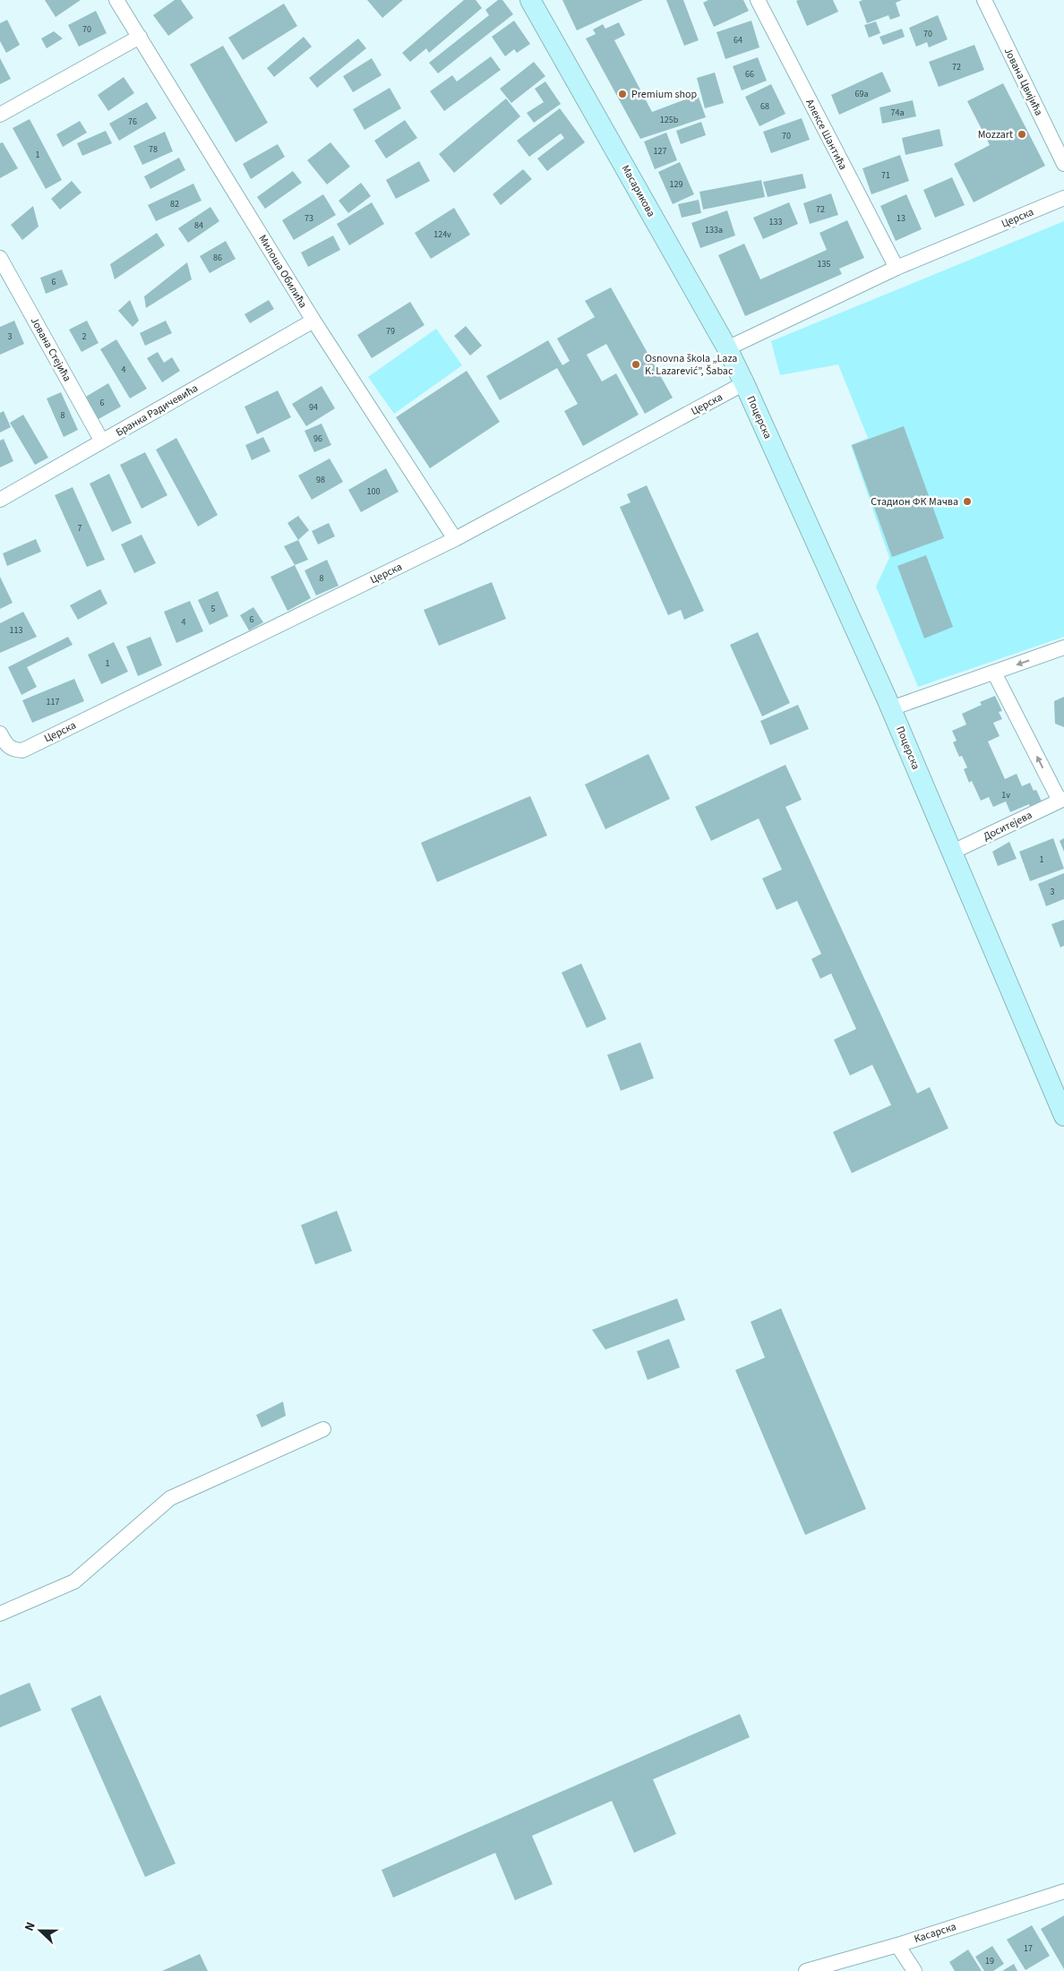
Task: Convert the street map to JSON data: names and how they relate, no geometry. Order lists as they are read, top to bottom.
{
  "streets": {
    "main road": ["Масарикова", "Поцерска"],
    "street": [
      "Јована Цвијића",
      "Алексе Шантића",
      "Церска",
      "Милоша Обилића",
      "Јована Стејића",
      "Бранка Радичевића",
      "Доситејева",
      "Касарска"
    ]
  },
  "crossings": [
    ["Алексе Шантића", "Церска"],
    ["Масарикова", "Церска"],
    ["Масарикова", "Поцерска"],
    ["Церска", "Милоша Обилића"],
    ["Церска", "Поцерска"],
    ["Милоша Обилића", "Бранка Радичевића"],
    ["Јована Стејића", "Бранка Радичевића"],
    ["Поцерска", "Доситејева"]
  ],
  "places": [
    "Premium shop",
    "Mozzart",
    "Osnovna škola „Laza K. Lazarević”, Šabac",
    "Стадион ФК Мачва"
  ],
  "house_numbers": [
    "70",
    "70",
    "64",
    "72",
    "66",
    "69a",
    "68",
    "74a",
    "125b",
    "76",
    "70",
    "78",
    "127",
    "1",
    "71",
    "129",
    "82",
    "72",
    "73",
    "13",
    "133",
    "84",
    "133a",
    "124v",
    "86",
    "135",
    "6",
    "79",
    "3",
    "2",
    "4",
    "6",
    "94",
    "8",
    "96",
    "98",
    "100",
    "7",
    "8",
    "5",
    "6",
    "4",
    "113",
    "1",
    "117",
    "1v",
    "1",
    "3",
    "17",
    "19"
  ],
  "north": "left"
}
